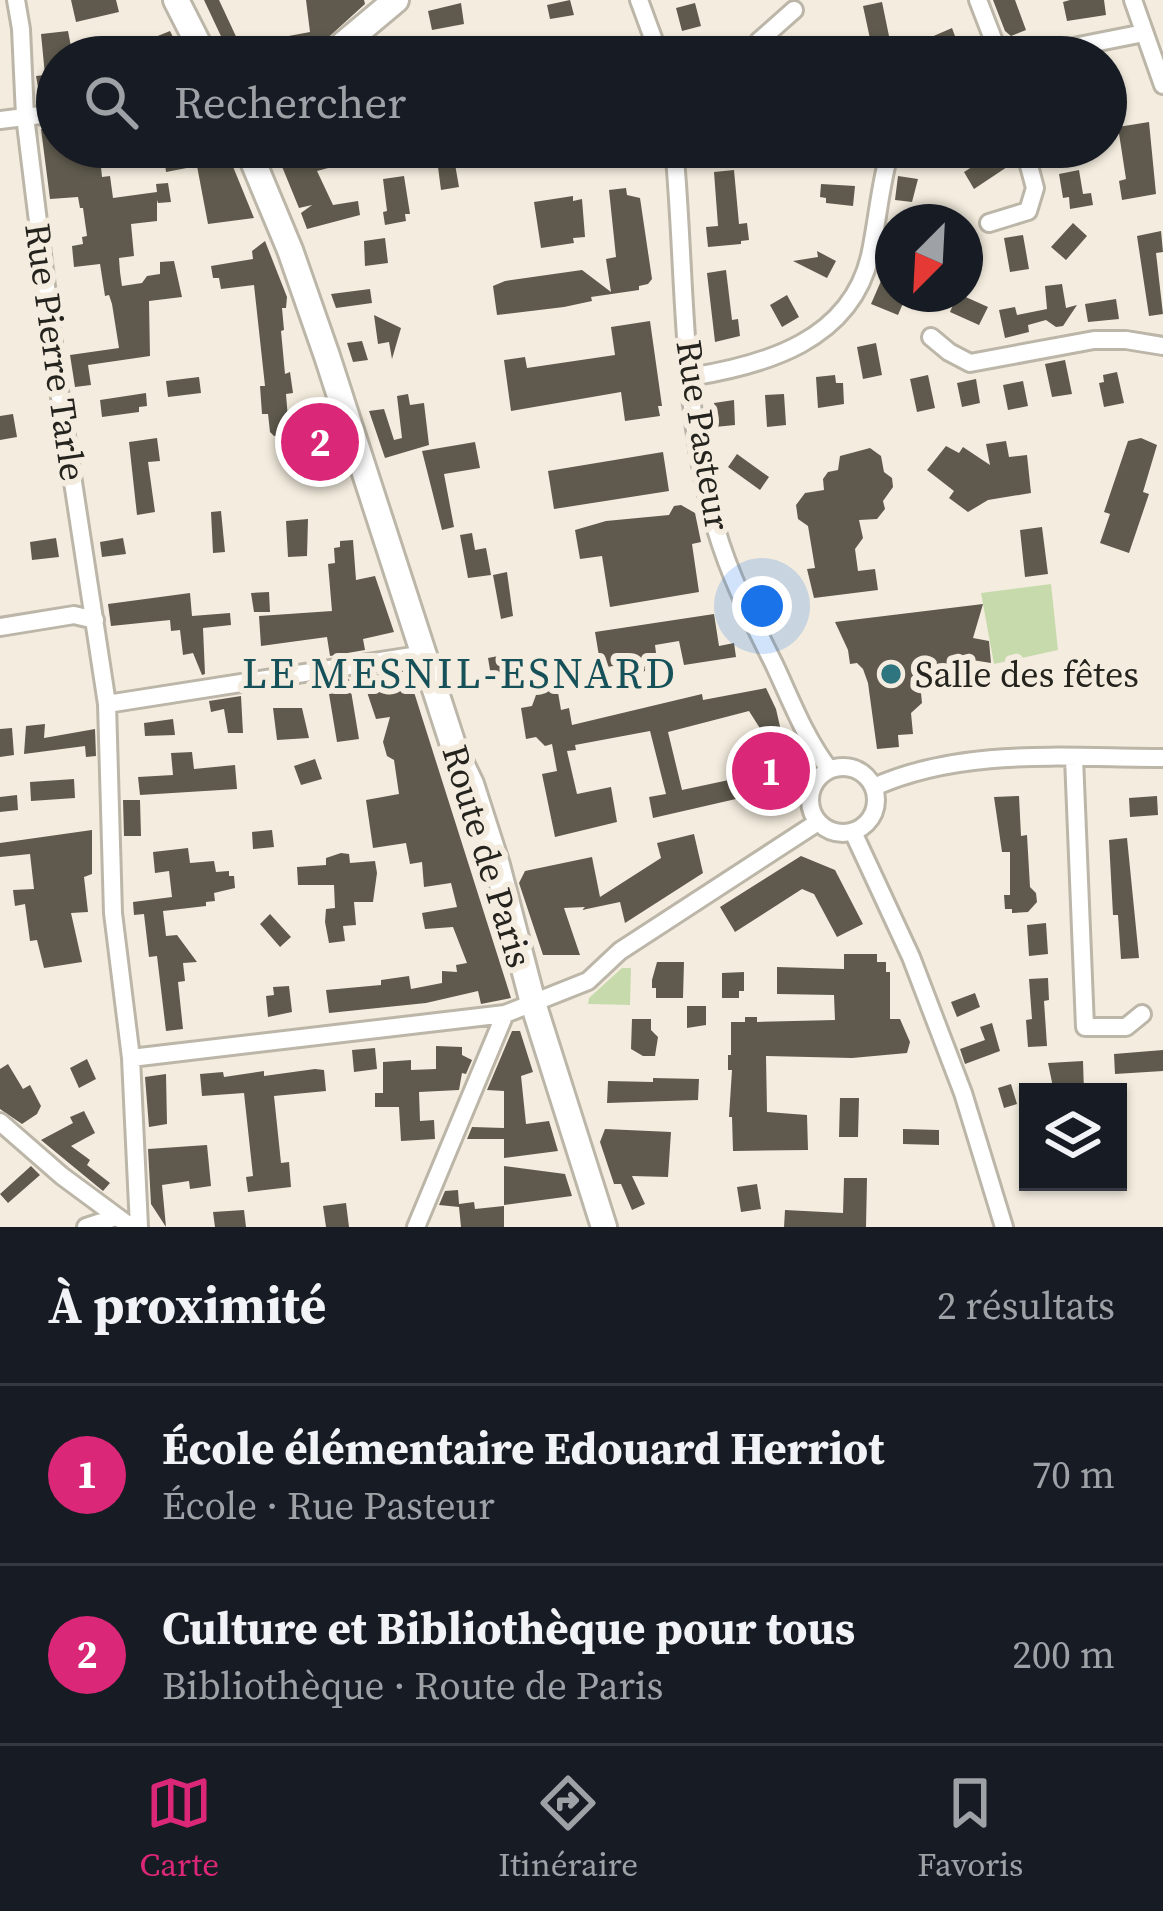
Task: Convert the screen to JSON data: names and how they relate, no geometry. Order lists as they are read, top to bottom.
{
  "streets": {
    "main road": ["Route de Paris"],
    "street": ["Rue Pierre Tarle", "Rue Pasteur"]
  },
  "districts": ["LE MESNIL-ESNARD"],
  "places": ["Salle des fêtes"],
  "north": "bottom left",
  "page": {
    "search": "Rechercher",
    "pins": ["2", "1"],
    "heading": ["À proximité", "2 résultats"],
    "list": [
      {
        "mark": "1",
        "name": "École élémentaire Edouard Herriot",
        "note": "École · Rue Pasteur",
        "value": "70 m"
      },
      {
        "mark": "2",
        "name": "Culture et Bibliothèque pour tous",
        "note": "Bibliothèque · Route de Paris",
        "value": "200 m"
      }
    ],
    "nav": ["Carte", "Itinéraire", "Favoris"]
  }
}
